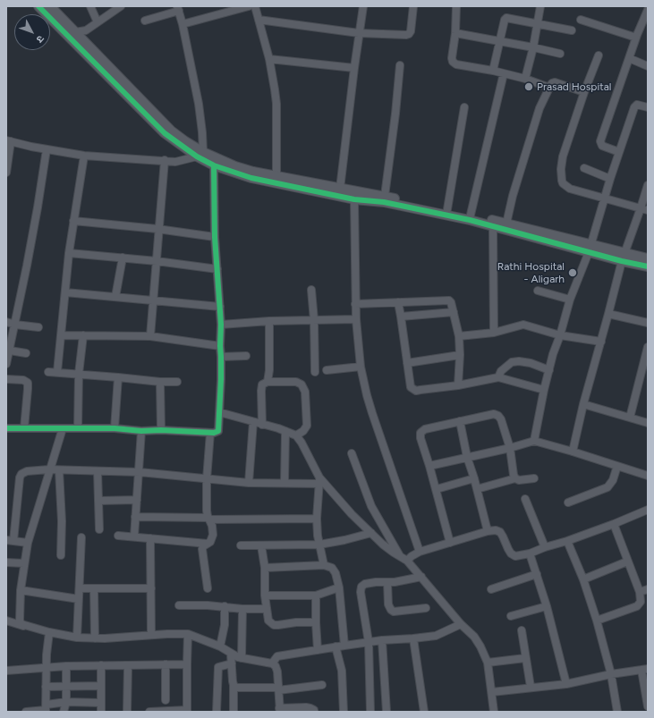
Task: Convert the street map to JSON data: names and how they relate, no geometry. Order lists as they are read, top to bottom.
{
  "places": ["Prasad Hospital", "Rathi Hospital - Aligarh"],
  "north": "bottom right"
}
